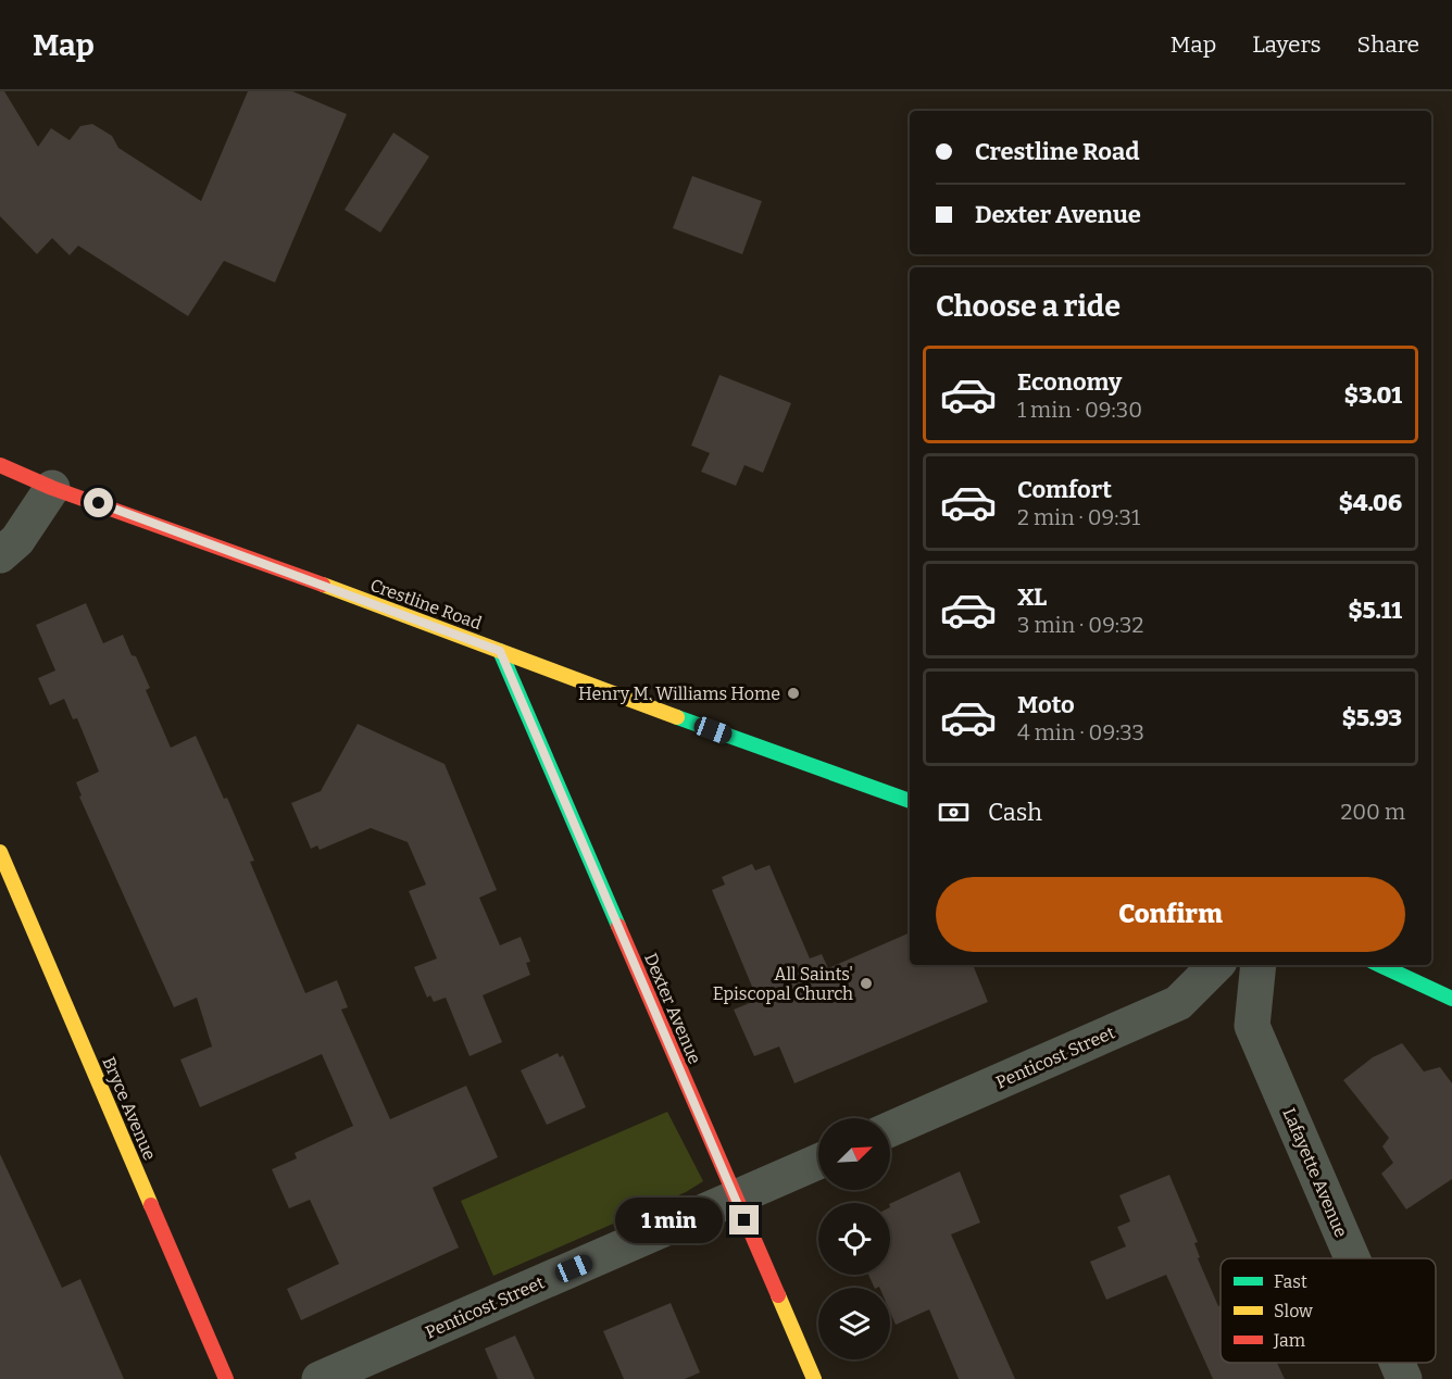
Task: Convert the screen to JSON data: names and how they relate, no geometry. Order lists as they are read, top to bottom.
{
  "streets": {
    "street": [
      "Crestline Road",
      "Dexter Avenue",
      "Penticost Street",
      "Bryce Avenue",
      "Lafayette Avenue"
    ]
  },
  "crossings": [
    ["Crestline Road", "Dexter Avenue"],
    ["Dexter Avenue", "Penticost Street"]
  ],
  "places": ["Henry M. Williams Home", "All Saints' Episcopal Church"],
  "legend": ["Fast", "Slow", "Jam"],
  "north": "top right",
  "page": {
    "header": "Map",
    "nav": ["Map", "Layers", "Share"],
    "banner": ["Crestline Road", "Dexter Avenue"],
    "heading": "Choose a ride",
    "list": [
      {
        "name": "Economy",
        "note": "1 min · 09:30",
        "value": "$3.01"
      },
      {
        "name": "Comfort",
        "note": "2 min · 09:31",
        "value": "$4.06"
      },
      {
        "name": "XL",
        "note": "3 min · 09:32",
        "value": "$5.11"
      },
      {
        "name": "Moto",
        "note": "4 min · 09:33",
        "value": "$5.93"
      }
    ],
    "pay": ["Cash", "200 m"],
    "buttons": "Confirm",
    "bubble": "1 min"
  }
}
